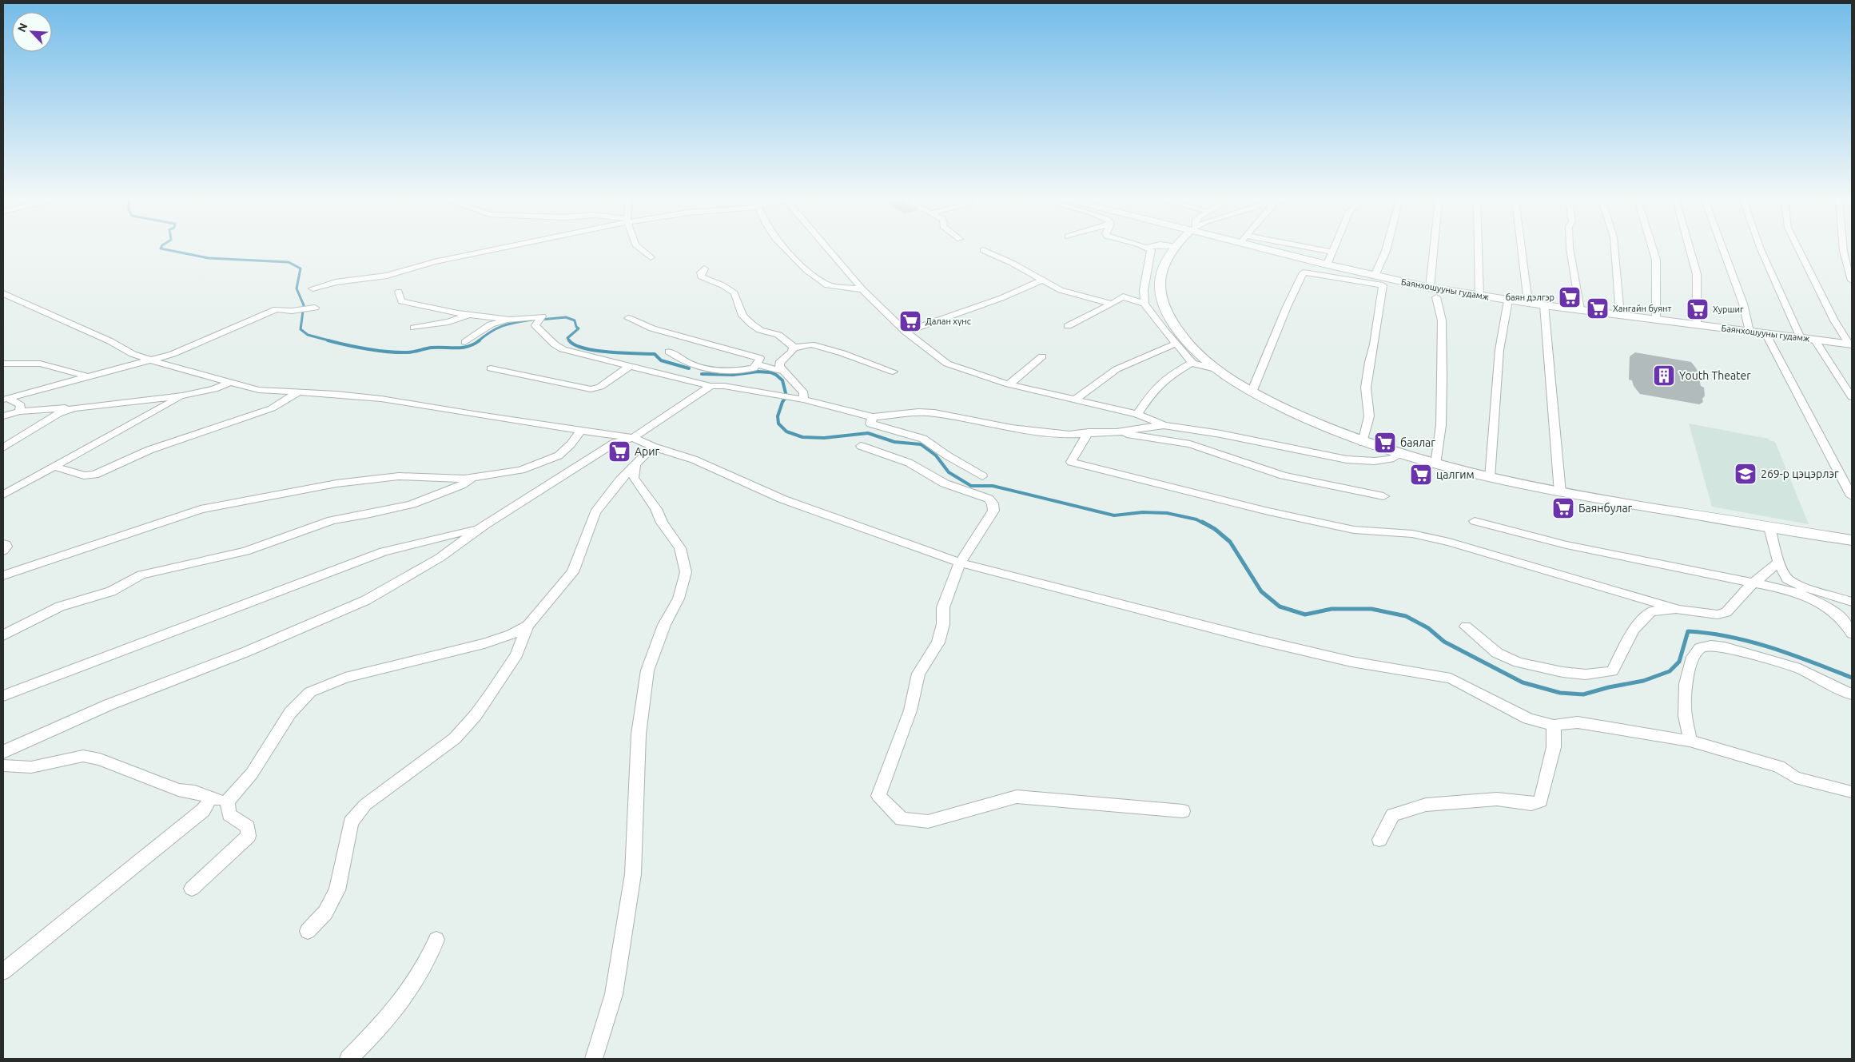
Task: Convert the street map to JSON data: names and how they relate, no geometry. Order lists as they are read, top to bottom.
{
  "streets": {
    "main road": ["Баянхошууны гудамж"]
  },
  "places": {
    "supermarket": [
      "баян дэлгэр",
      "Хангайн буянт",
      "Хуршиг",
      "Далан хүнс",
      "баялаг",
      "Ариг",
      "цалгим",
      "Баянбулаг"
    ],
    "building": ["Youth Theater"],
    "school or university": ["269-р цэцэрлэг"]
  },
  "north": "top left"
}
